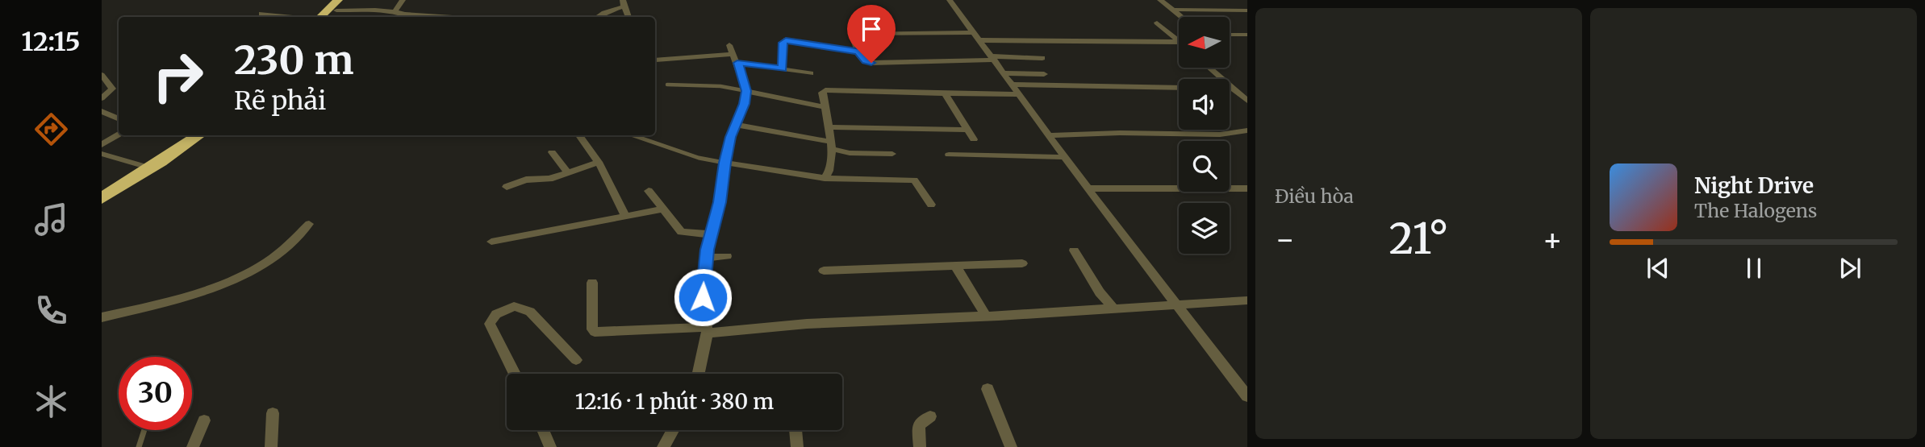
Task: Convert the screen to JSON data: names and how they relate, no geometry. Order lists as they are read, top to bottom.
{
  "north": "left",
  "page": {
    "tabs": "12:15",
    "tile": "Điều hòa",
    "turn": ["230 m", "Rẽ phải"],
    "song": ["Night Drive", "The Halogens"],
    "heat": ["−", "21°", "+"],
    "limit": "30",
    "trip": "12:16 · 1 phút · 380 m"
  }
}
